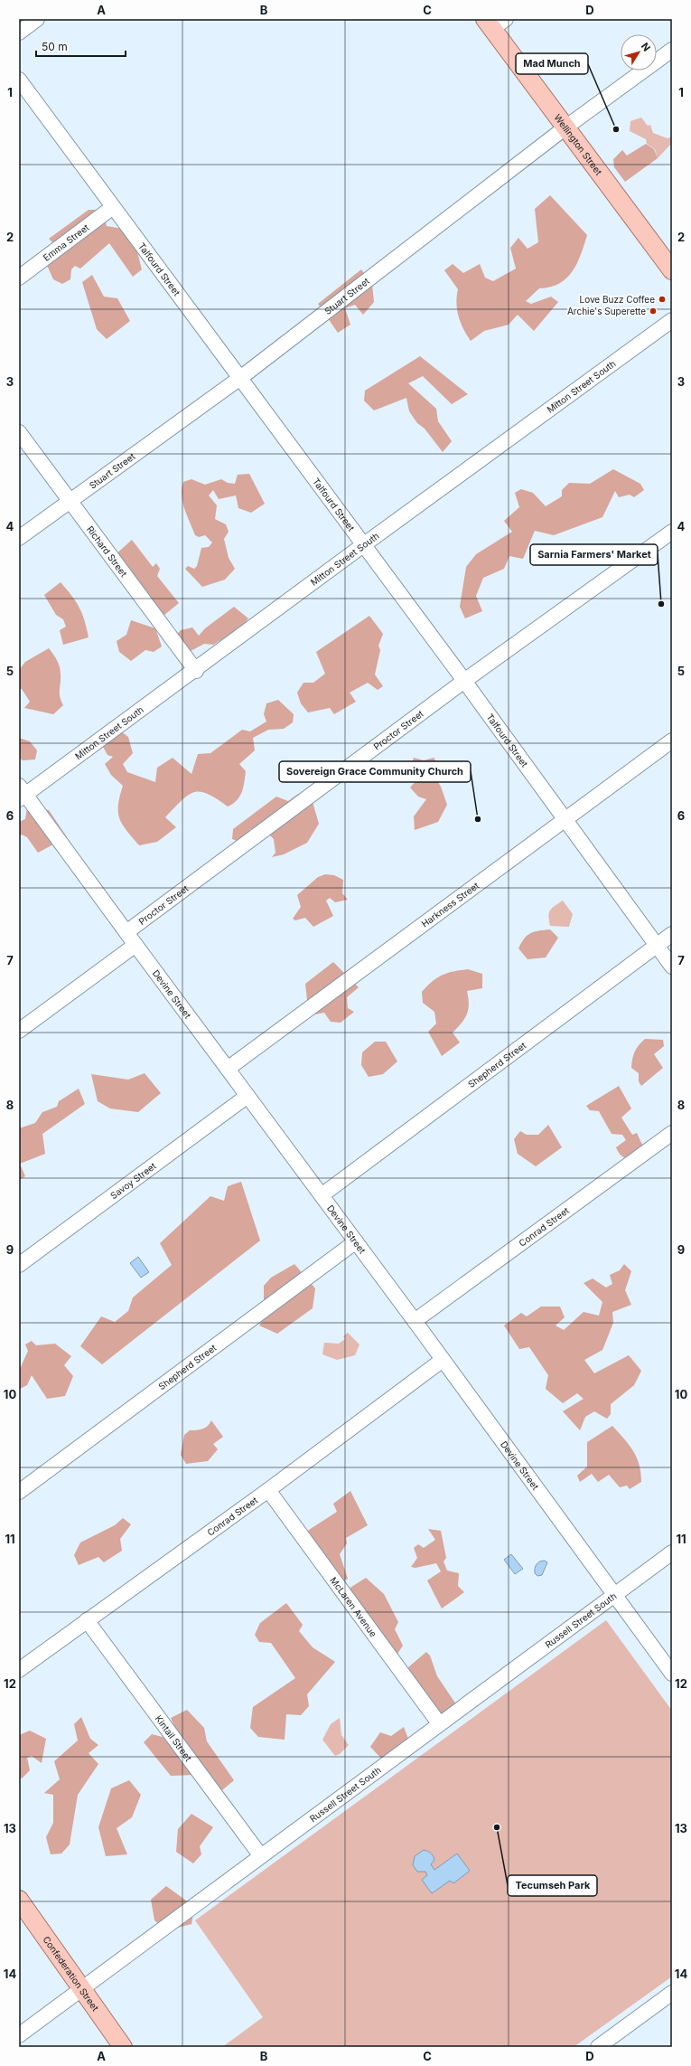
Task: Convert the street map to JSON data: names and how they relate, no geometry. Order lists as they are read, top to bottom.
{
  "streets": {
    "main road": ["Wellington Street", "Confederation Street"],
    "street": [
      "Emma Street",
      "Talfourd Street",
      "Stuart Street",
      "Mitton Street South",
      "Richard Street",
      "Proctor Street",
      "Harkness Street",
      "Devine Street",
      "Shepherd Street",
      "Savoy Street",
      "Conrad Street",
      "McLaren Avenue",
      "Russell Street South",
      "Kintail Street"
    ]
  },
  "crossings": [
    ["Wellington Street", "Stuart Street"],
    ["Emma Street", "Talfourd Street"],
    ["Talfourd Street", "Stuart Street"],
    ["Talfourd Street", "Mitton Street South"],
    ["Talfourd Street", "Proctor Street"],
    ["Talfourd Street", "Harkness Street"],
    ["Talfourd Street", "Shepherd Street"],
    ["Stuart Street", "Richard Street"],
    ["Mitton Street South", "Richard Street"],
    ["Mitton Street South", "Devine Street"],
    ["Proctor Street", "Devine Street"],
    ["Harkness Street", "Devine Street"],
    ["Devine Street", "Shepherd Street"],
    ["Devine Street", "Savoy Street"],
    ["Devine Street", "Conrad Street"],
    ["Devine Street", "Russell Street South"],
    ["Conrad Street", "McLaren Avenue"],
    ["Conrad Street", "Kintail Street"],
    ["McLaren Avenue", "Russell Street South"],
    ["Russell Street South", "Kintail Street"],
    ["Russell Street South", "Confederation Street"]
  ],
  "places": [
    "Mad Munch",
    "Love Buzz Coffee",
    "Archie's Superette",
    "Sarnia Farmers' Market",
    "Sovereign Grace Community Church",
    "Tecumseh Park"
  ],
  "scale_bar": "50 m",
  "north": "top right",
  "grid": {
    "columns": [
      "A",
      "B",
      "C",
      "D"
    ],
    "rows": [
      "1",
      "2",
      "3",
      "4",
      "5",
      "6",
      "7",
      "8",
      "9",
      "10",
      "11",
      "12",
      "13",
      "14"
    ]
  }
}
